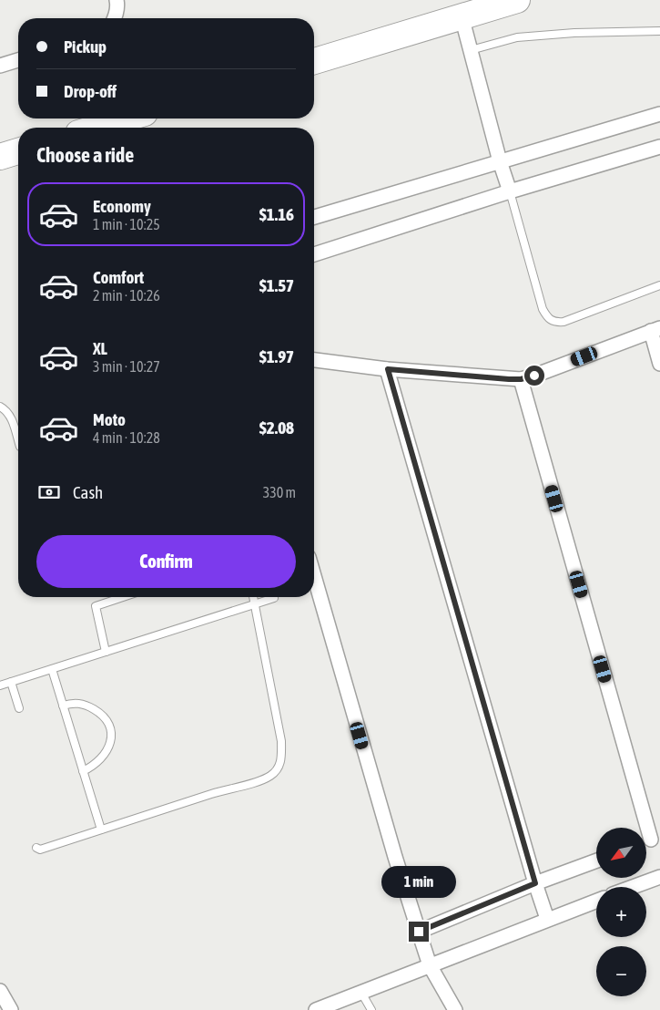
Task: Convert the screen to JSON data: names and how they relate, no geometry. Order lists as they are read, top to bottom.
{
  "north": "bottom left",
  "page": {
    "banner": ["Pickup", "Drop-off"],
    "heading": "Choose a ride",
    "list": [
      {
        "name": "Economy",
        "note": "1 min · 10:25",
        "value": "$1.16"
      },
      {
        "name": "Comfort",
        "note": "2 min · 10:26",
        "value": "$1.57"
      },
      {
        "name": "XL",
        "note": "3 min · 10:27",
        "value": "$1.97"
      },
      {
        "name": "Moto",
        "note": "4 min · 10:28",
        "value": "$2.08"
      }
    ],
    "pay": ["Cash", "330 m"],
    "buttons": "Confirm",
    "map_buttons": ["+", "−"],
    "bubble": "1 min"
  }
}
